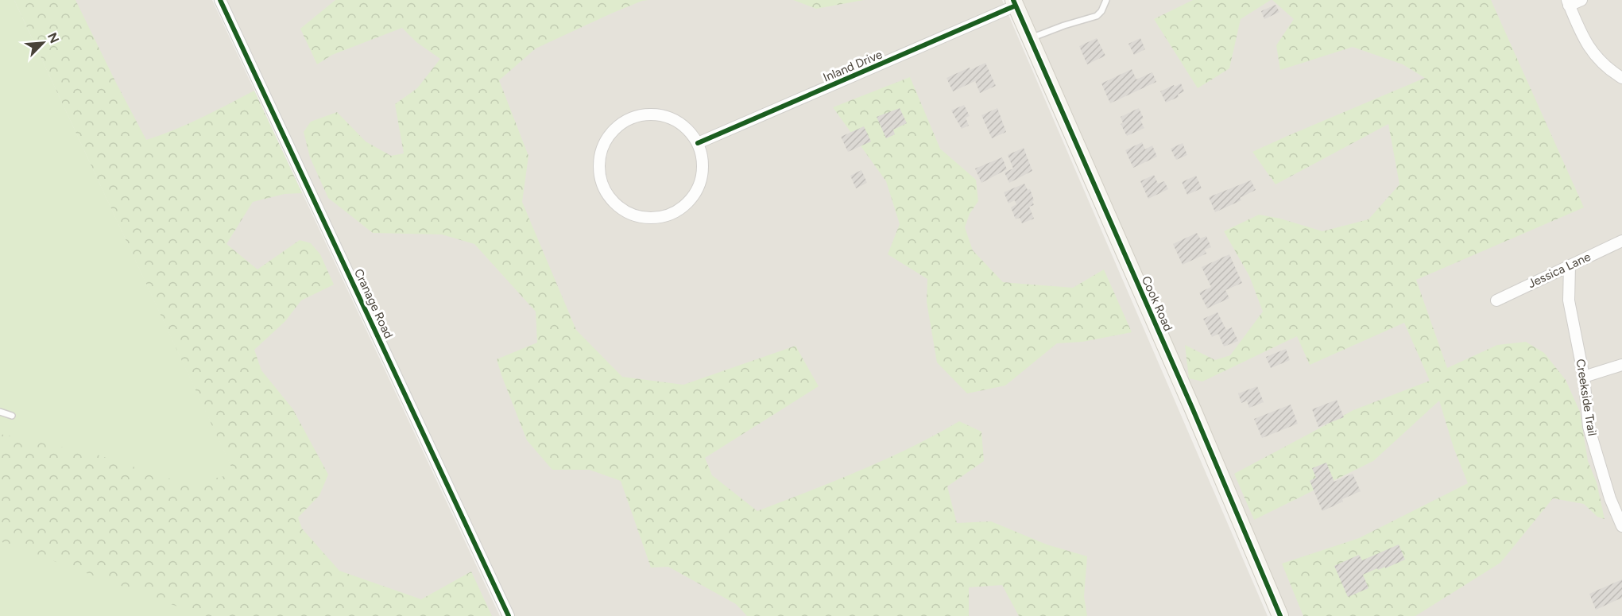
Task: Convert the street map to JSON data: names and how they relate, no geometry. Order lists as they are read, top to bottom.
{
  "streets": {
    "street": [
      "Inland Drive",
      "Jessica Lane",
      "Cranage Road",
      "Cook Road",
      "Creekside Trail"
    ]
  },
  "crossings": [
    ["Inland Drive", "Cook Road"],
    ["Jessica Lane", "Creekside Trail"]
  ],
  "north": "top right"
}
